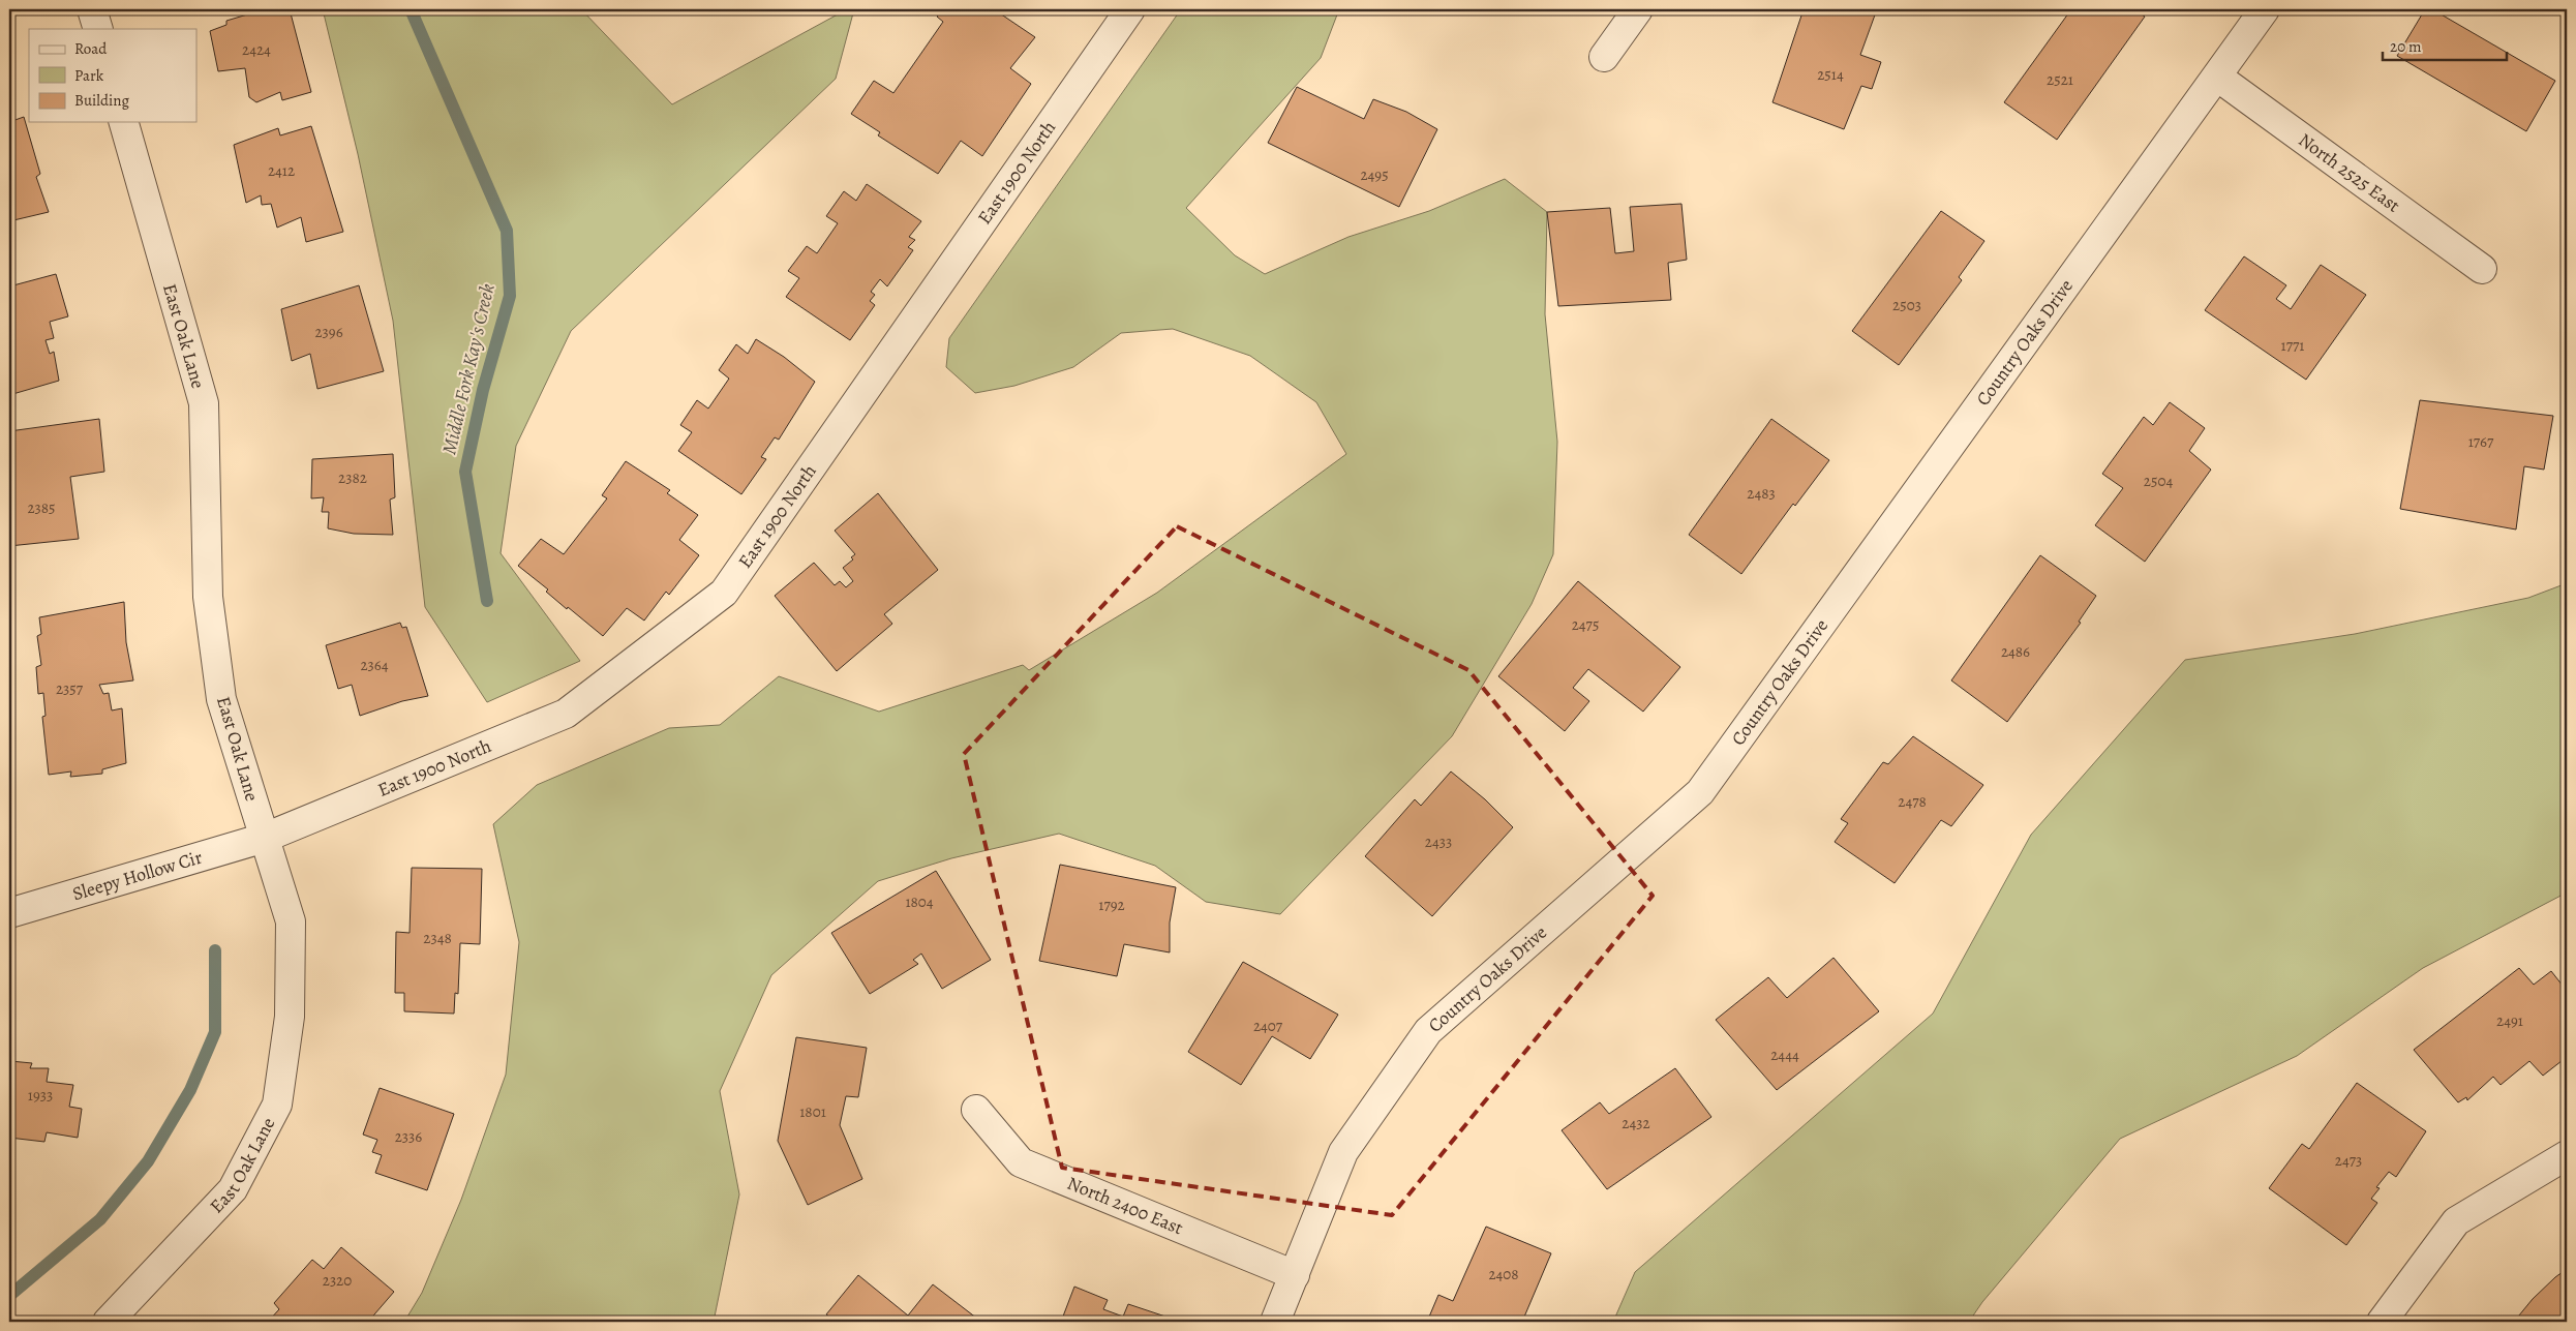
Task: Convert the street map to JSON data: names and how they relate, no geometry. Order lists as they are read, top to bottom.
{
  "streets": {
    "street": [
      "East 1900 North",
      "North 2525 East",
      "East Oak Lane",
      "Country Oaks Drive",
      "Sleepy Hollow Cir",
      "North 2400 East"
    ]
  },
  "crossings": [
    ["East 1900 North", "East Oak Lane"],
    ["East 1900 North", "Sleepy Hollow Cir"],
    ["North 2525 East", "Country Oaks Drive"],
    ["East Oak Lane", "Sleepy Hollow Cir"],
    ["Country Oaks Drive", "North 2400 East"]
  ],
  "water": ["Middle Fork Kay's Creek"],
  "house_numbers": [
    "2424",
    "2514",
    "2521",
    "2412",
    "2495",
    "2503",
    "2396",
    "1771",
    "1767",
    "2382",
    "2504",
    "2483",
    "2385",
    "2475",
    "2486",
    "2364",
    "2357",
    "2478",
    "2433",
    "1804",
    "1792",
    "2348",
    "2491",
    "2407",
    "2444",
    "1933",
    "1801",
    "2432",
    "2336",
    "2473",
    "2408",
    "2320"
  ],
  "legend": ["Road", "Park", "Building"],
  "scale_bar": "20 m"
}
